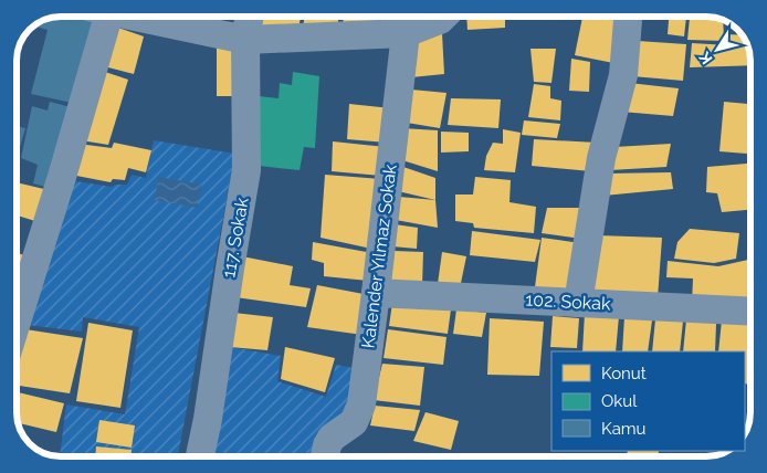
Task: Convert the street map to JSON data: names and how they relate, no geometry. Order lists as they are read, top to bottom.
{
  "streets": {
    "street": ["117. Sokak", "Kalender Yılmaz Sokak", "102. Sokak"]
  },
  "crossings": [
    ["Kalender Yılmaz Sokak", "102. Sokak"]
  ],
  "legend": ["Konut", "Okul", "Kamu"],
  "north": "bottom left"
}
